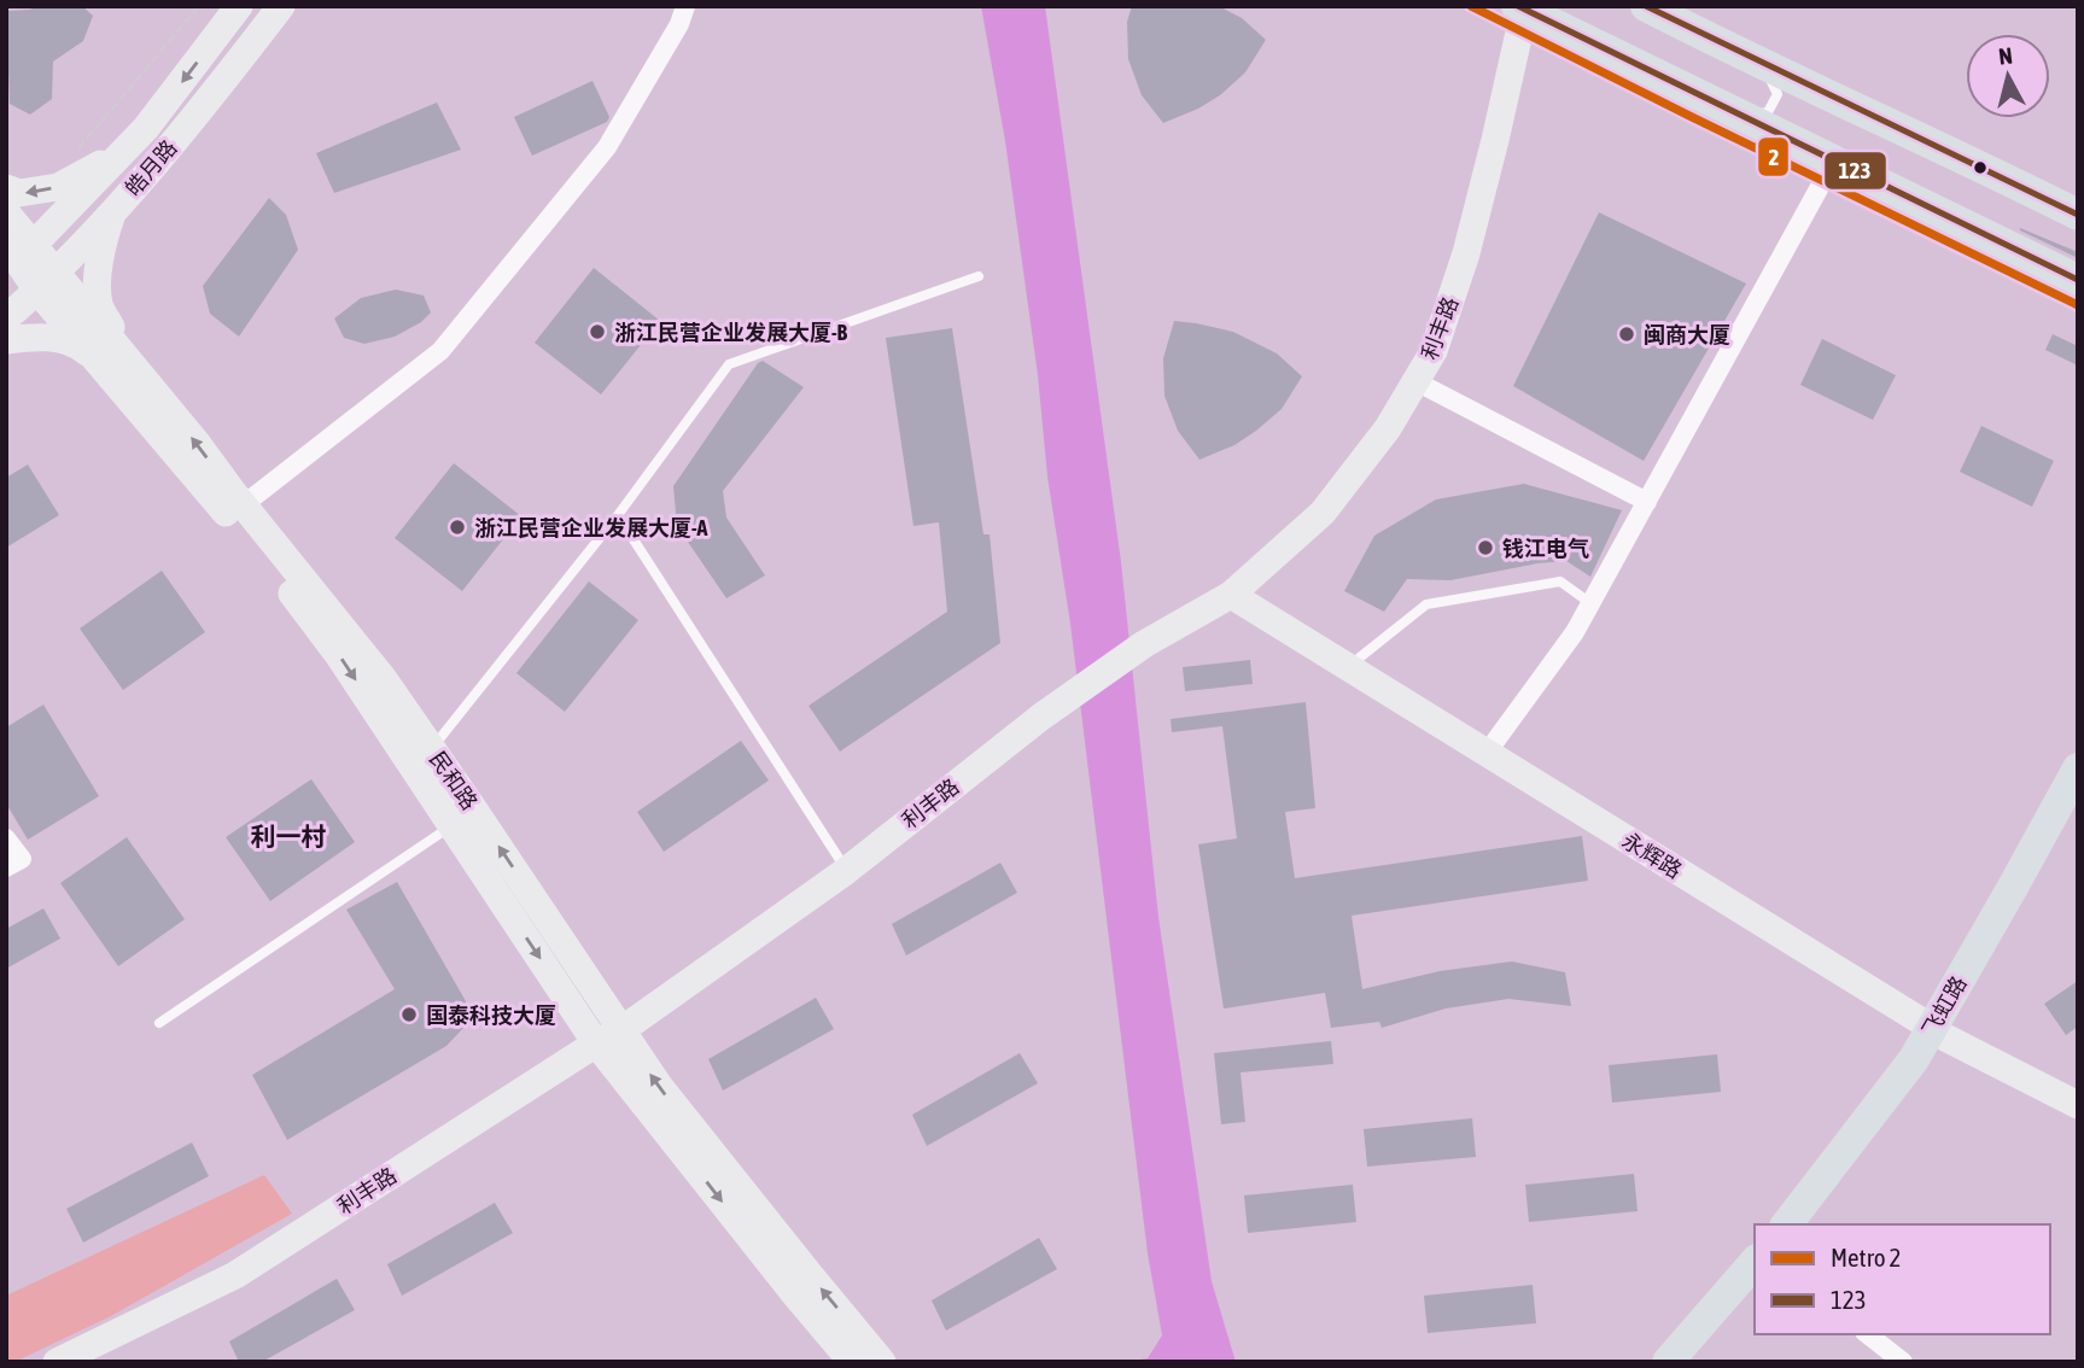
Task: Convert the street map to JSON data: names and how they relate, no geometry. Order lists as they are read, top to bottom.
{
  "streets": {
    "main road": [
      "皓月路",
      "利丰路",
      "民和路",
      "永辉路",
      "飞虹路"
    ]
  },
  "crossings": [
    ["皓月路", "民和路"],
    ["利丰路", "民和路"],
    ["利丰路", "永辉路"],
    ["永辉路", "飞虹路"]
  ],
  "districts": ["利一村"],
  "places": [
    "浙江民营企业发展大厦-B",
    "闽商大厦",
    "浙江民营企业发展大厦-A",
    "钱江电气",
    "国泰科技大厦"
  ],
  "lines": ["metro line 2", "transit line 123"],
  "legend": ["Metro 2", "123"],
  "north": "top"
}
